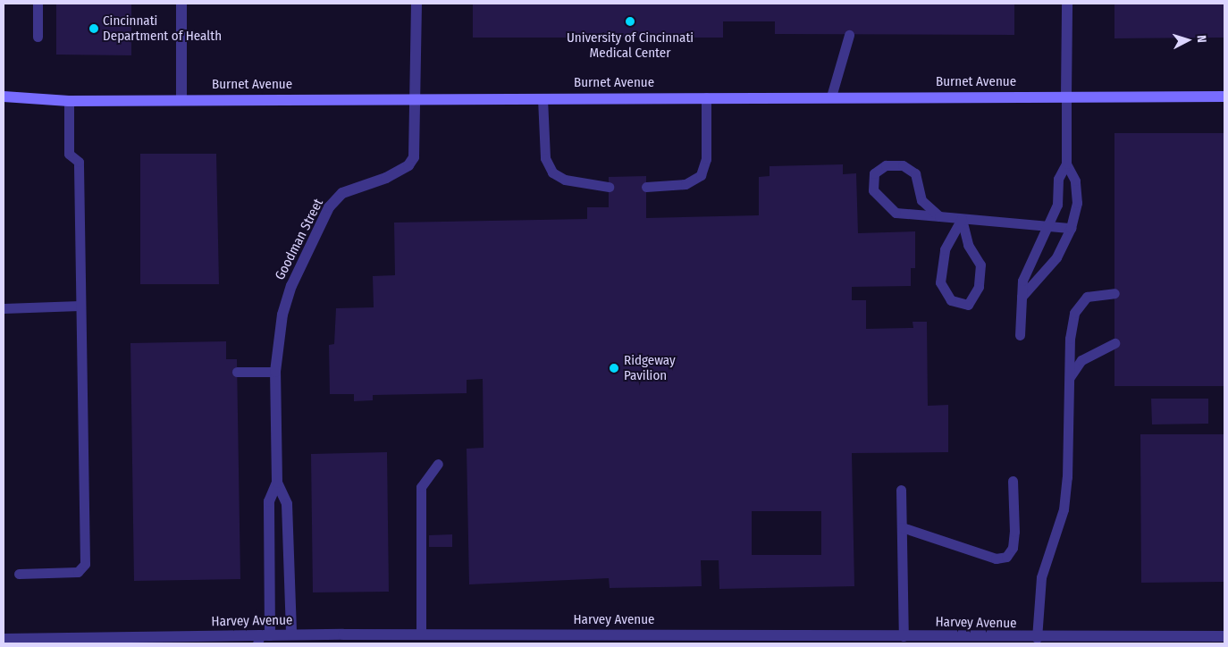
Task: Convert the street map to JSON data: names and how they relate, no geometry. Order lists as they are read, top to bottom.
{
  "streets": {
    "street": ["Burnet Avenue", "Goodman Street", "Harvey Avenue"]
  },
  "crossings": [
    ["Burnet Avenue", "Goodman Street"],
    ["Goodman Street", "Harvey Avenue"]
  ],
  "places": ["University of Cincinnati Medical Center", "Cincinnati Department of Health", "Ridgeway Pavilion"],
  "north": "right"
}
